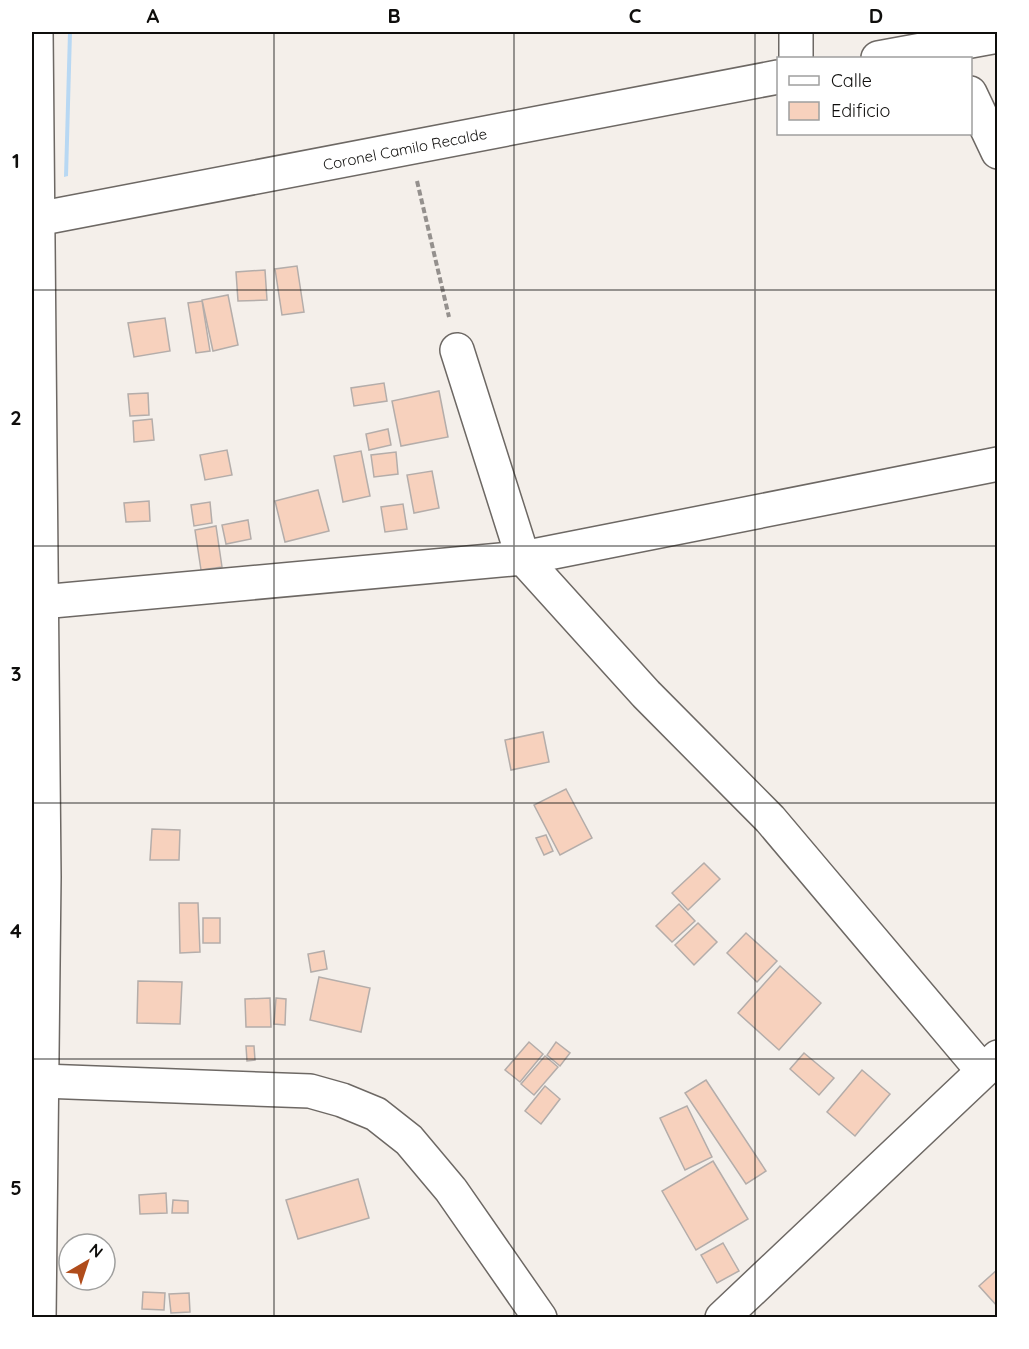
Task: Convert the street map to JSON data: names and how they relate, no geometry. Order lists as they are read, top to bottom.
{
  "streets": {
    "street": ["Coronel Camilo Recalde"]
  },
  "legend": ["Calle", "Edificio"],
  "north": "top right",
  "grid": {
    "columns": [
      "A",
      "B",
      "C",
      "D"
    ],
    "rows": [
      "1",
      "2",
      "3",
      "4",
      "5"
    ]
  }
}
